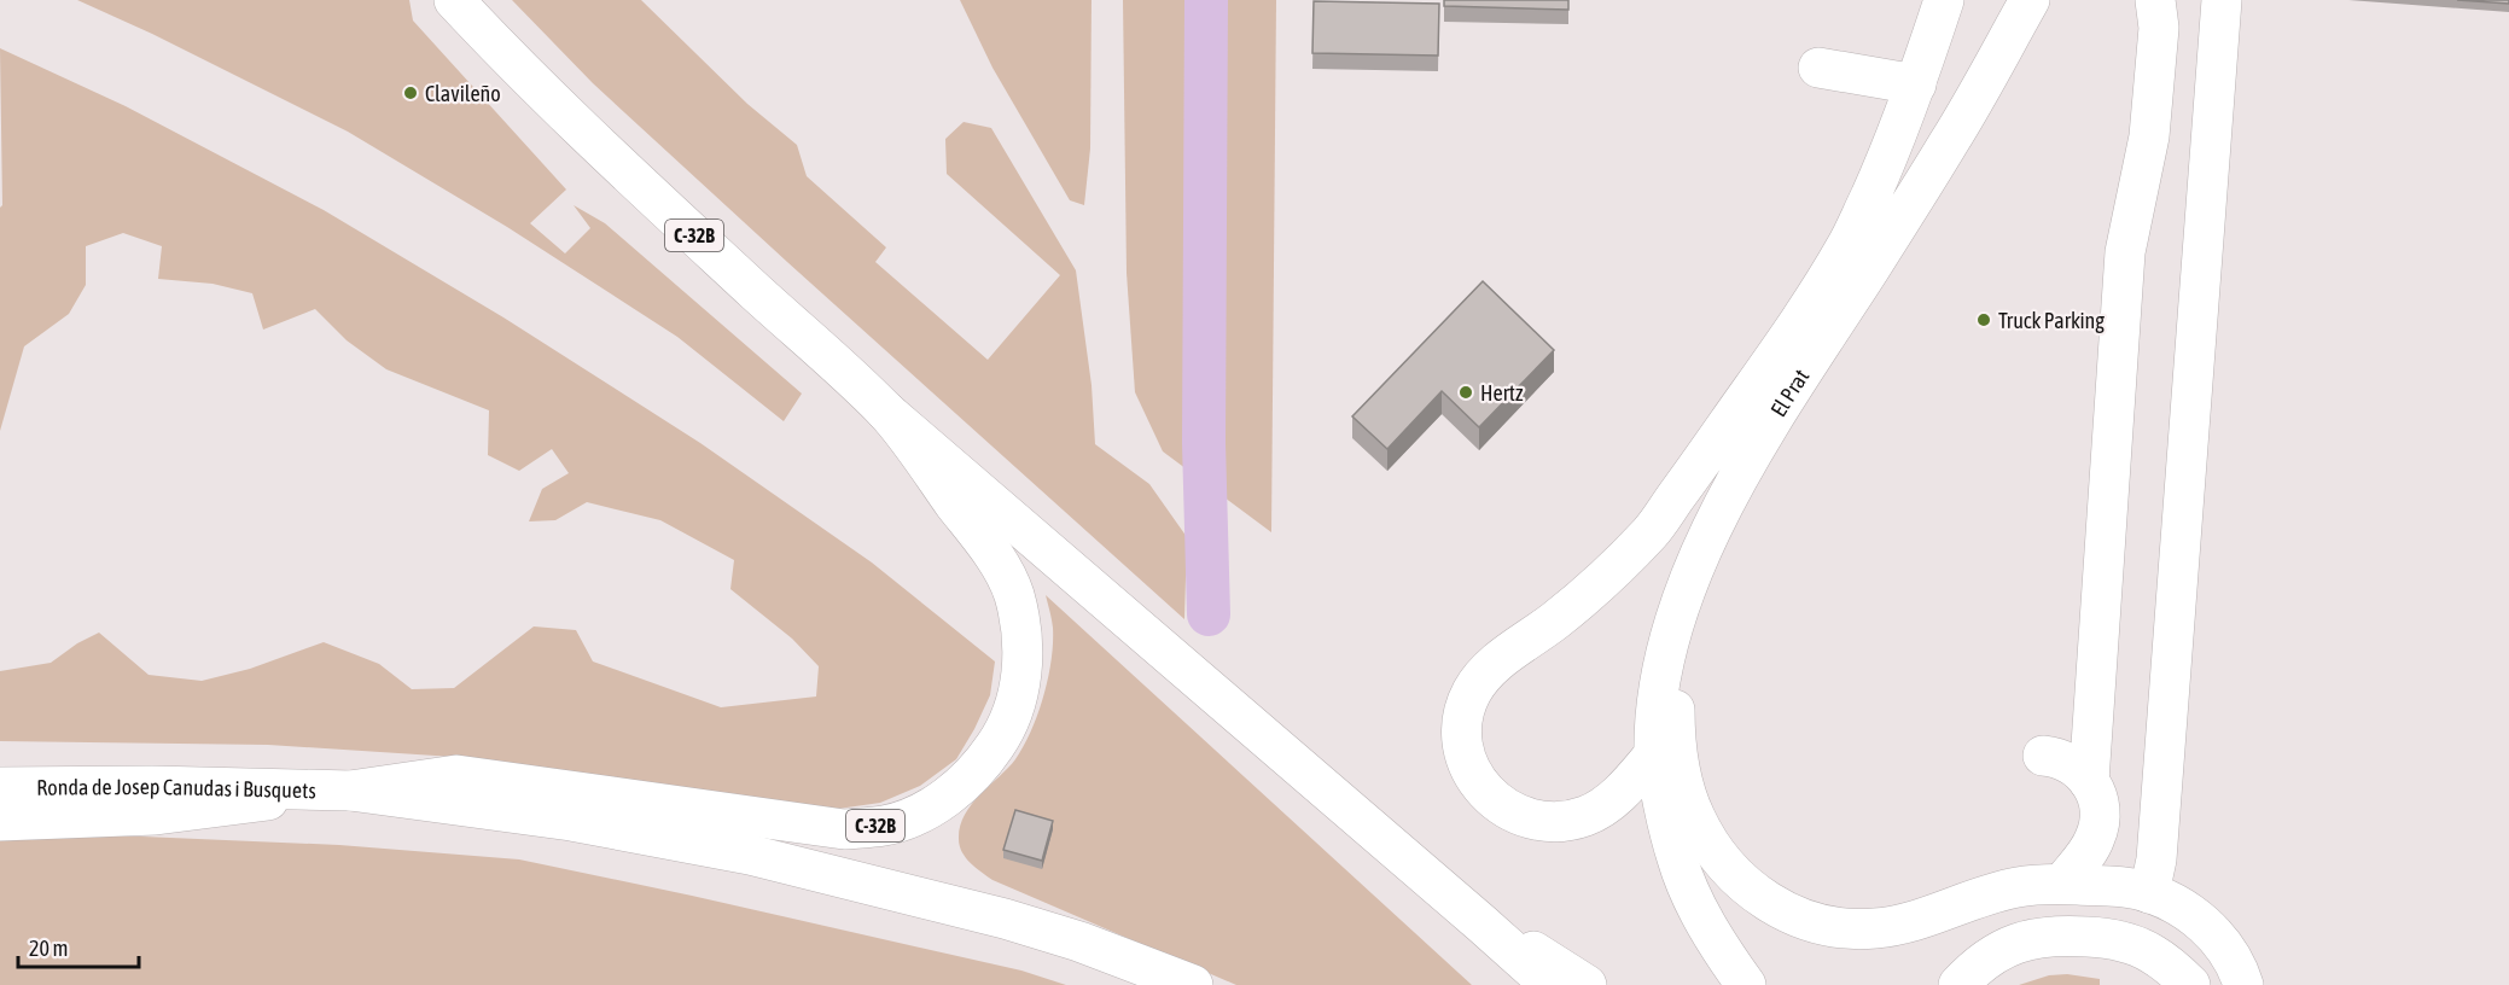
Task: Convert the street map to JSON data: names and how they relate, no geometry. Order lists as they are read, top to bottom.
{
  "streets": {
    "main road": ["C-32B", "El Prat", "Ronda de Josep Canudas i Busquets"]
  },
  "crossings": [
    ["C-32B", "Ronda de Josep Canudas i Busquets"]
  ],
  "places": ["Clavileño", "Truck Parking", "Hertz"],
  "scale_bar": "20 m"
}
